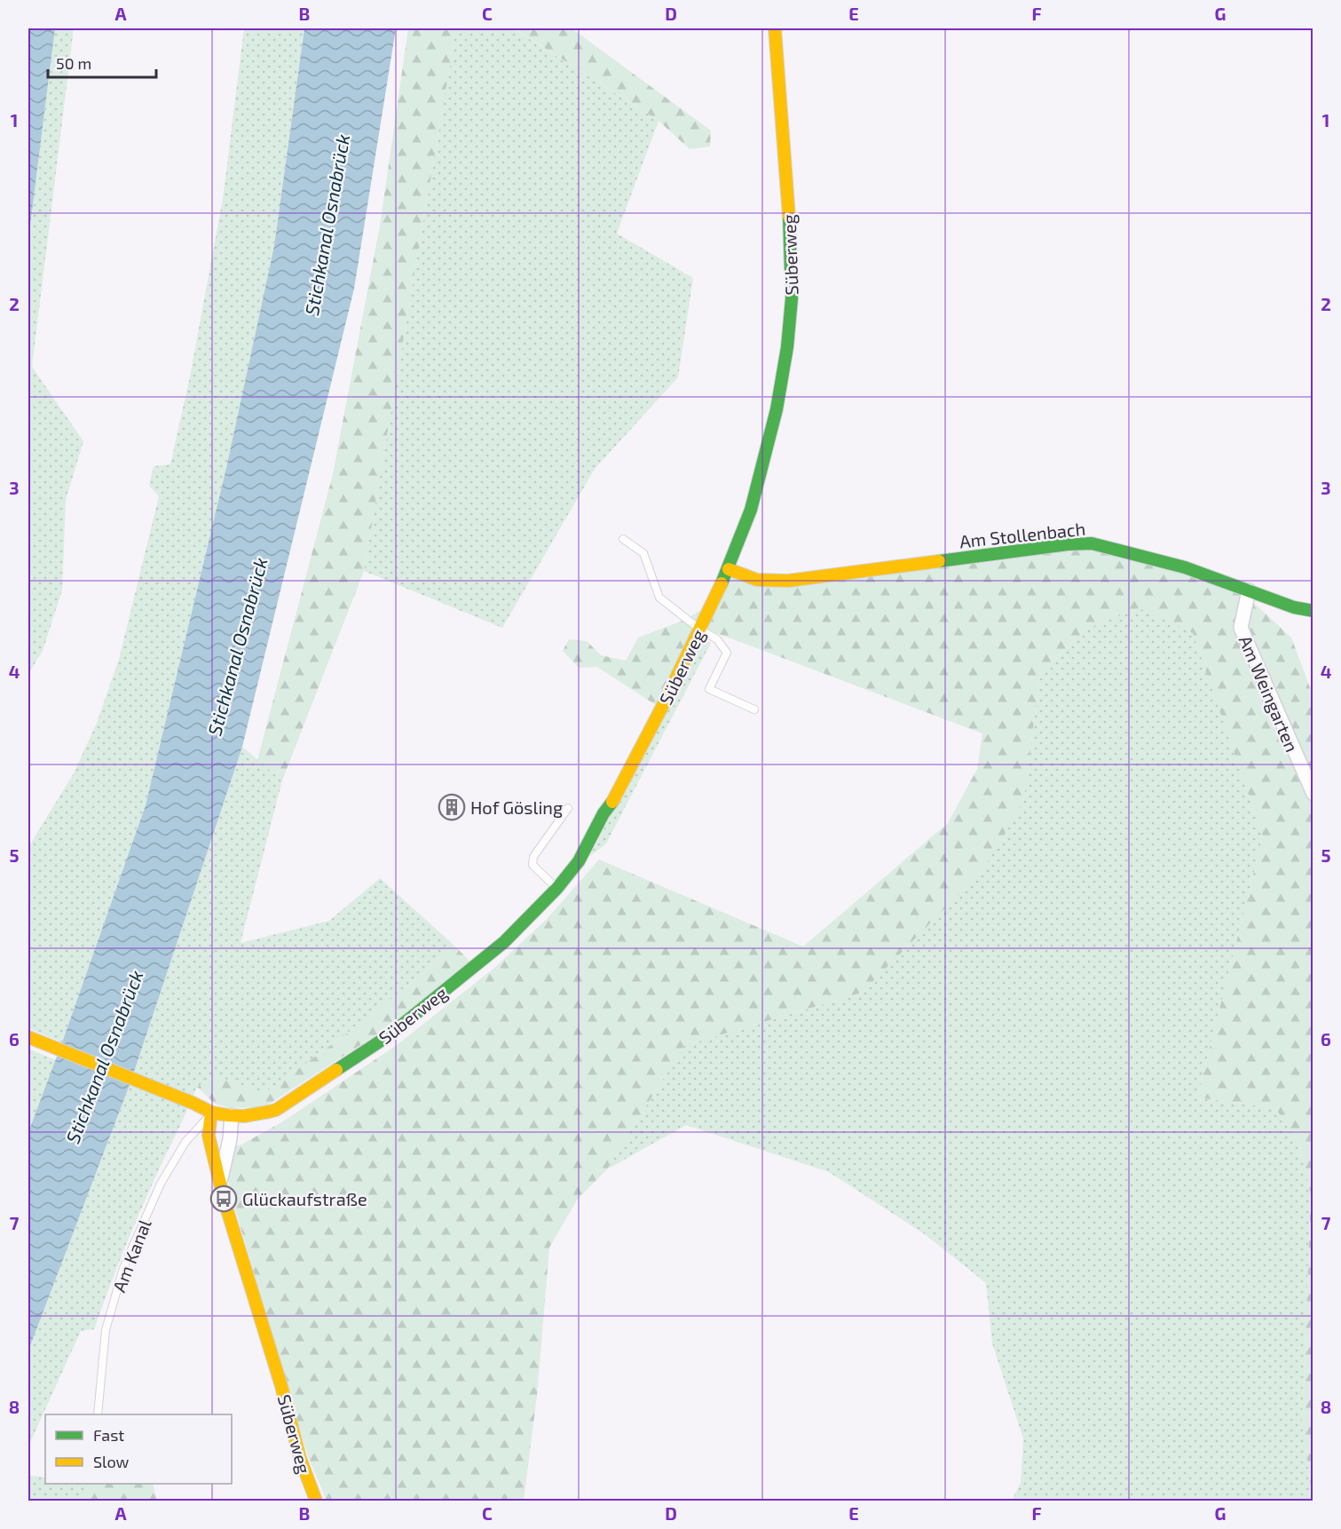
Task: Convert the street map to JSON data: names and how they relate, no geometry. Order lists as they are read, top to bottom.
{
  "streets": {
    "street": ["Süberweg", "Am Stollenbach", "Am Weingarten"],
    "lane": ["Am Kanal"]
  },
  "crossings": [
    ["Süberweg", "Am Stollenbach"],
    ["Süberweg", "Am Kanal"],
    ["Am Stollenbach", "Am Weingarten"]
  ],
  "water": ["Stichkanal Osnabrück"],
  "places": {
    "building": ["Hof Gösling"],
    "bus stop": ["Glückaufstraße"]
  },
  "legend": ["Fast", "Slow"],
  "scale_bar": "50 m",
  "grid": {
    "columns": [
      "A",
      "B",
      "C",
      "D",
      "E",
      "F",
      "G"
    ],
    "rows": [
      "1",
      "2",
      "3",
      "4",
      "5",
      "6",
      "7",
      "8"
    ]
  }
}
